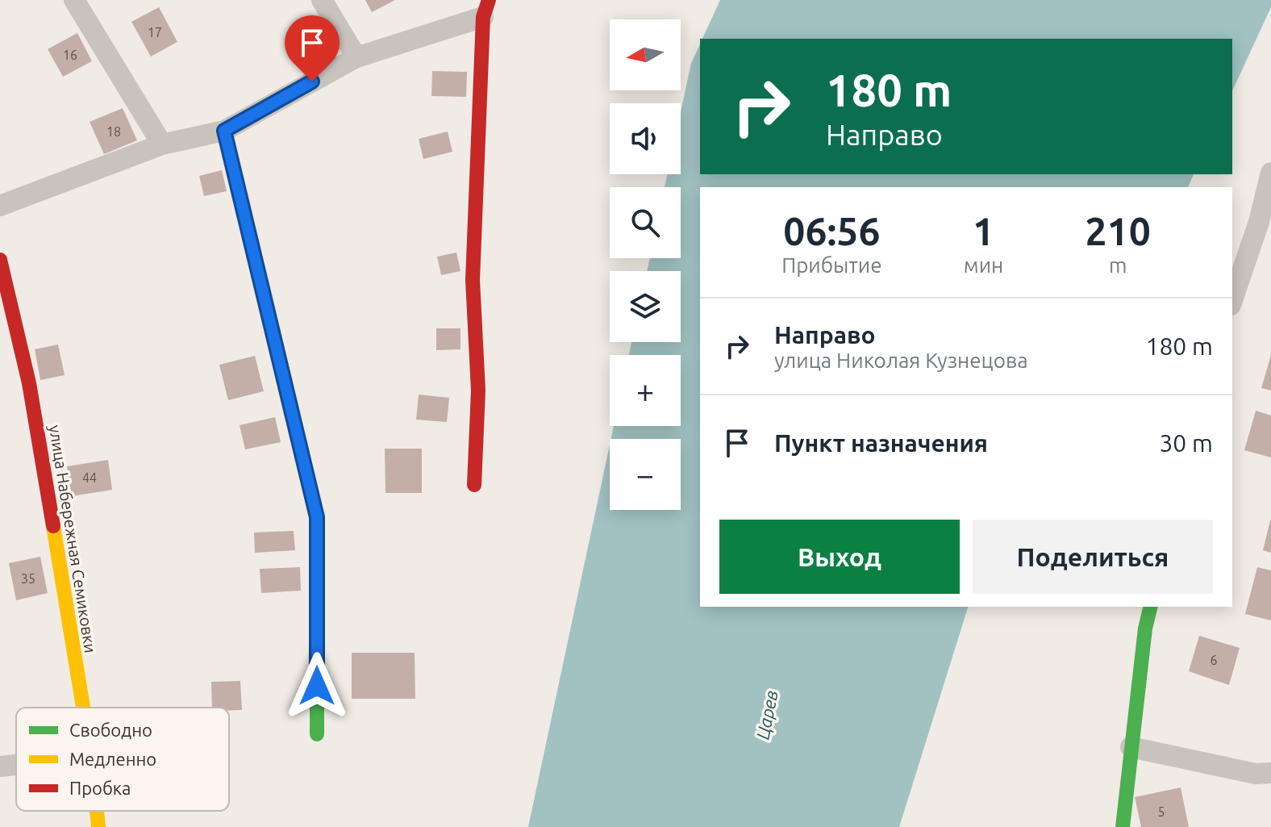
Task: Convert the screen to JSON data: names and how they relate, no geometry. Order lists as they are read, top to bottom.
{
  "streets": {
    "street": ["улица Набережная Семиковки"]
  },
  "water": ["Царев"],
  "house_numbers": [
    "17",
    "16",
    "18",
    "44",
    "35",
    "6",
    "5"
  ],
  "legend": ["Свободно", "Медленно", "Пробка"],
  "north": "left",
  "page": {
    "map_buttons": ["+", "−"],
    "turn": ["180 m", "Направо"],
    "eta": [
      "06:56",
      "Прибытие",
      "1",
      "мин",
      "210",
      "m"
    ],
    "list": [
      {
        "name": "Направо",
        "note": "улица Николая Кузнецова",
        "value": "180 m"
      },
      {
        "name": "Пункт назначения",
        "value": "30 m"
      }
    ],
    "buttons": ["Выход", "Поделиться"]
  }
}
